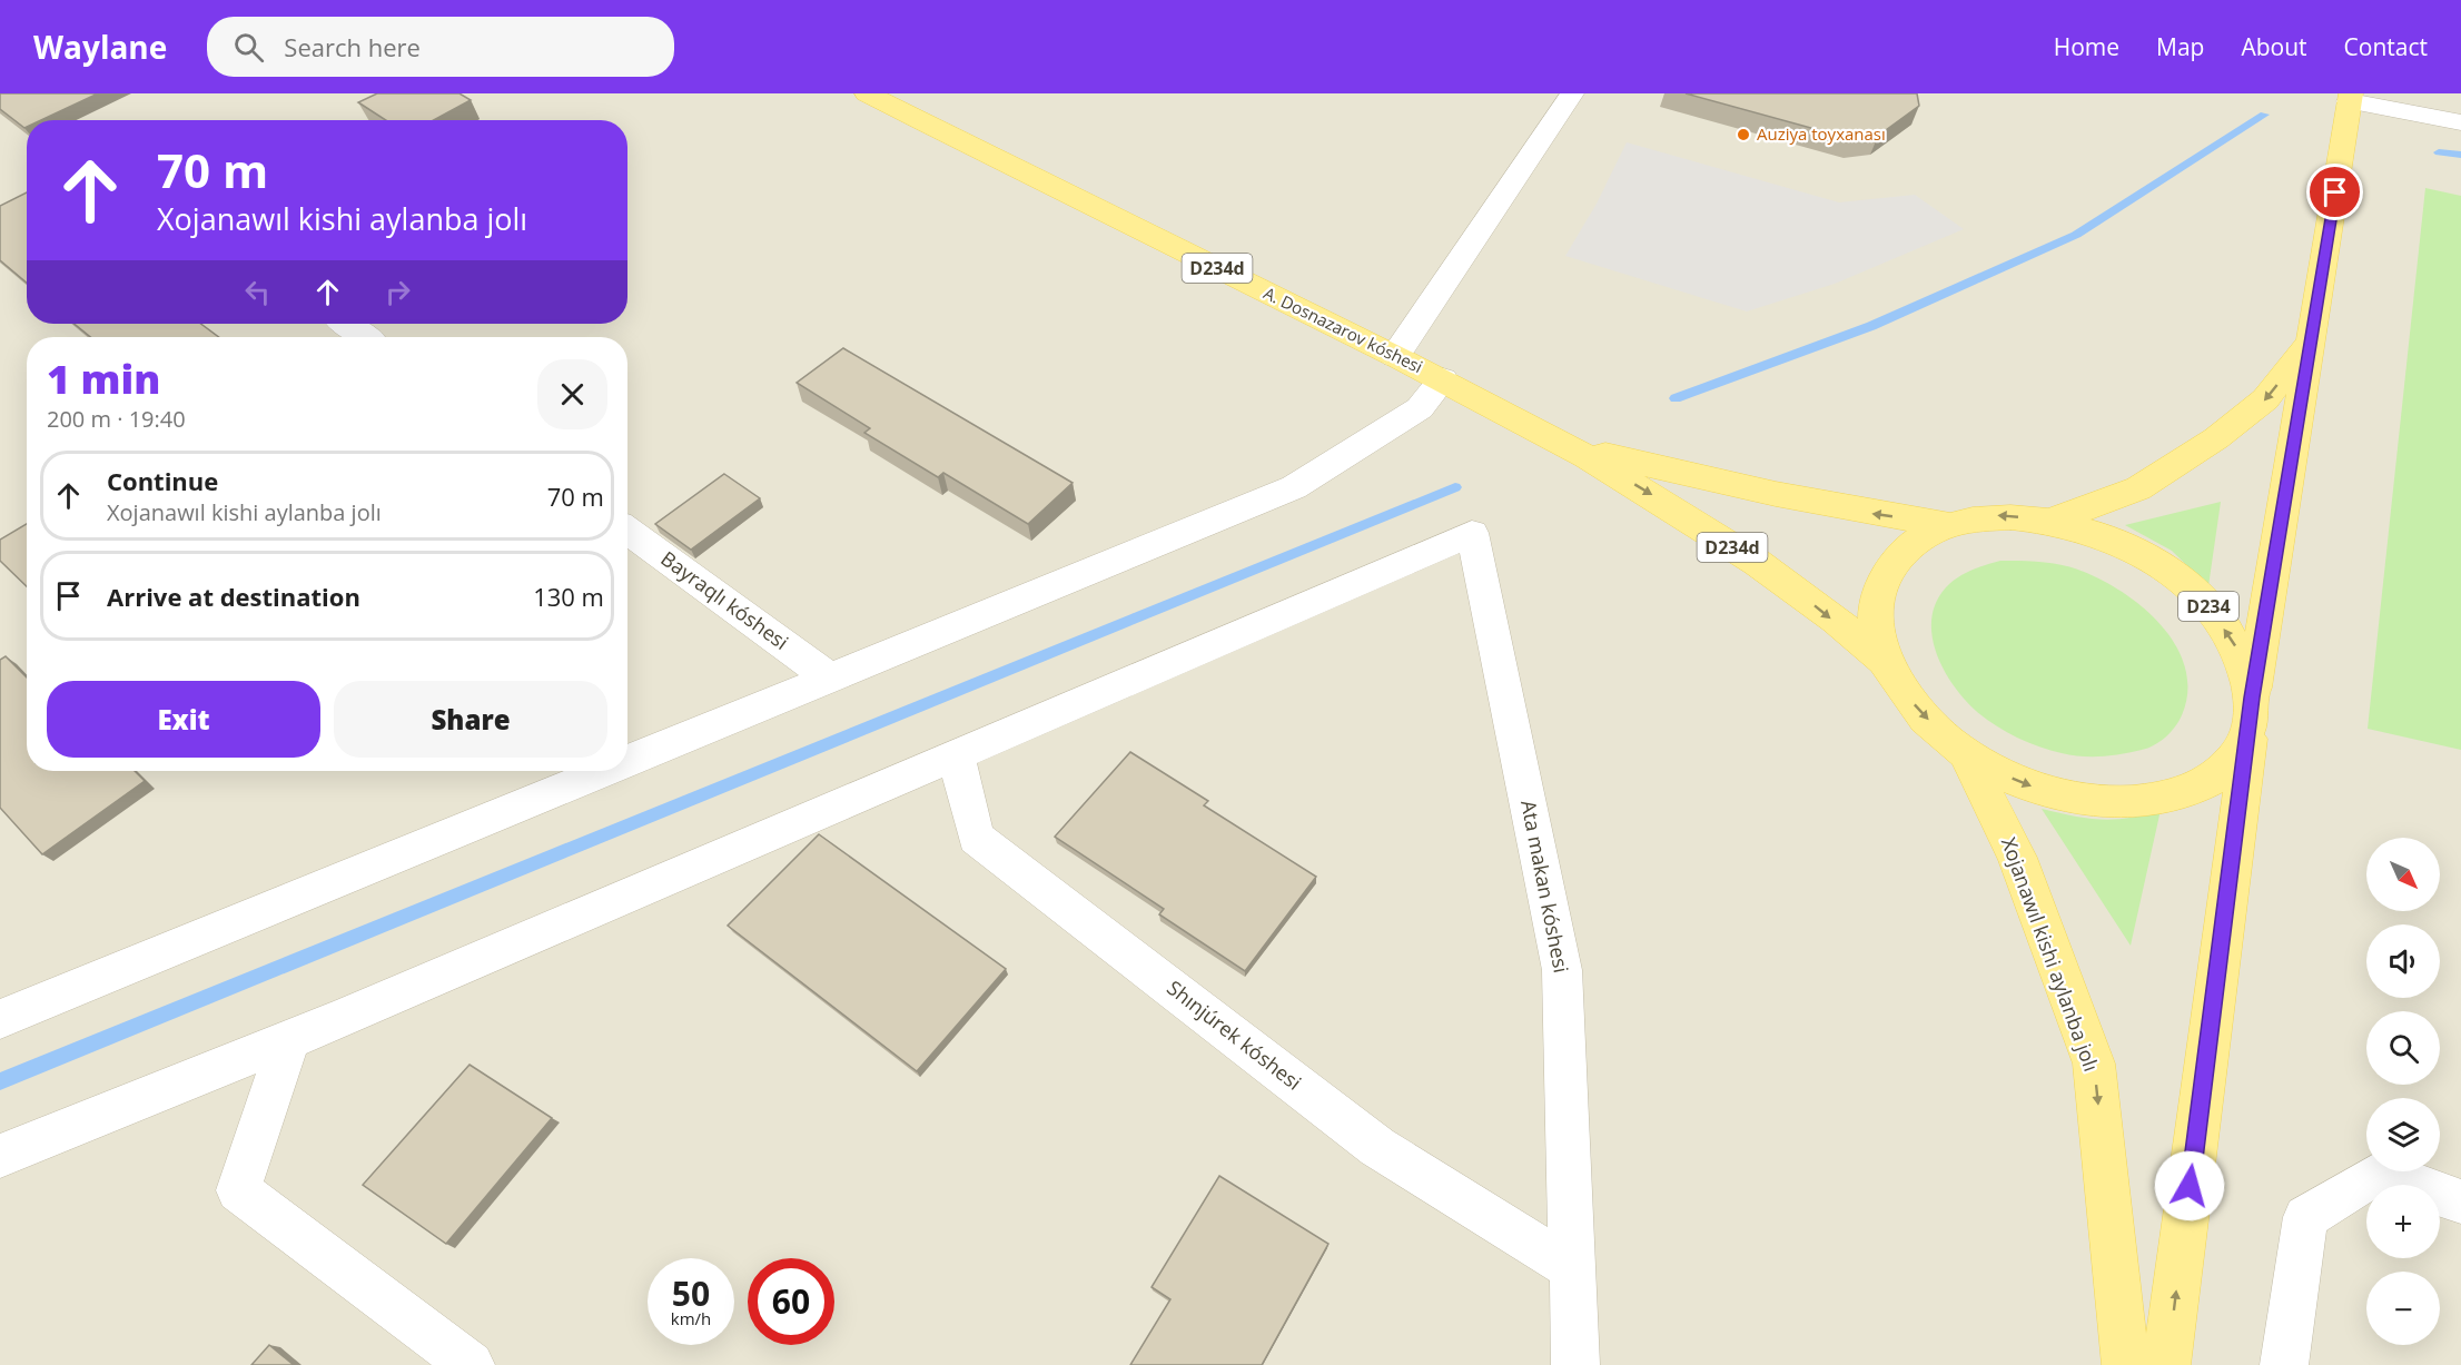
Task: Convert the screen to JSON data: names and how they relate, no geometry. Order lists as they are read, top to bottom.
{
  "streets": {
    "main road": [
      "D234d",
      "A. Dosnazarov kóshesi",
      "D234",
      "Xojanawıl kishi aylanba jolı"
    ],
    "street": ["Bayraqlı kóshesi", "Ata makan kóshesi", "Shınjúrek kóshesi"]
  },
  "crossings": [
    ["D234d", "A. Dosnazarov kóshesi"],
    ["D234d", "D234"],
    ["D234", "Xojanawıl kishi aylanba jolı"],
    ["Ata makan kóshesi", "Shınjúrek kóshesi"]
  ],
  "places": ["Auziya toyxanası"],
  "north": "bottom right",
  "page": {
    "header": "Waylane",
    "search": "Search here",
    "nav": [
      "Home",
      "Map",
      "About",
      "Contact"
    ],
    "turn": ["70 m", "Xojanawıl kishi aylanba jolı"],
    "heading": ["1 min", "200 m · 19:40"],
    "list": [
      {
        "name": "Continue",
        "note": "Xojanawıl kishi aylanba jolı",
        "value": "70 m"
      },
      {
        "name": "Arrive at destination",
        "value": "130 m"
      }
    ],
    "buttons": ["Exit", "Share"],
    "map_buttons": ["+", "−"],
    "speed": "50 km/h",
    "limit": "60"
  }
}
